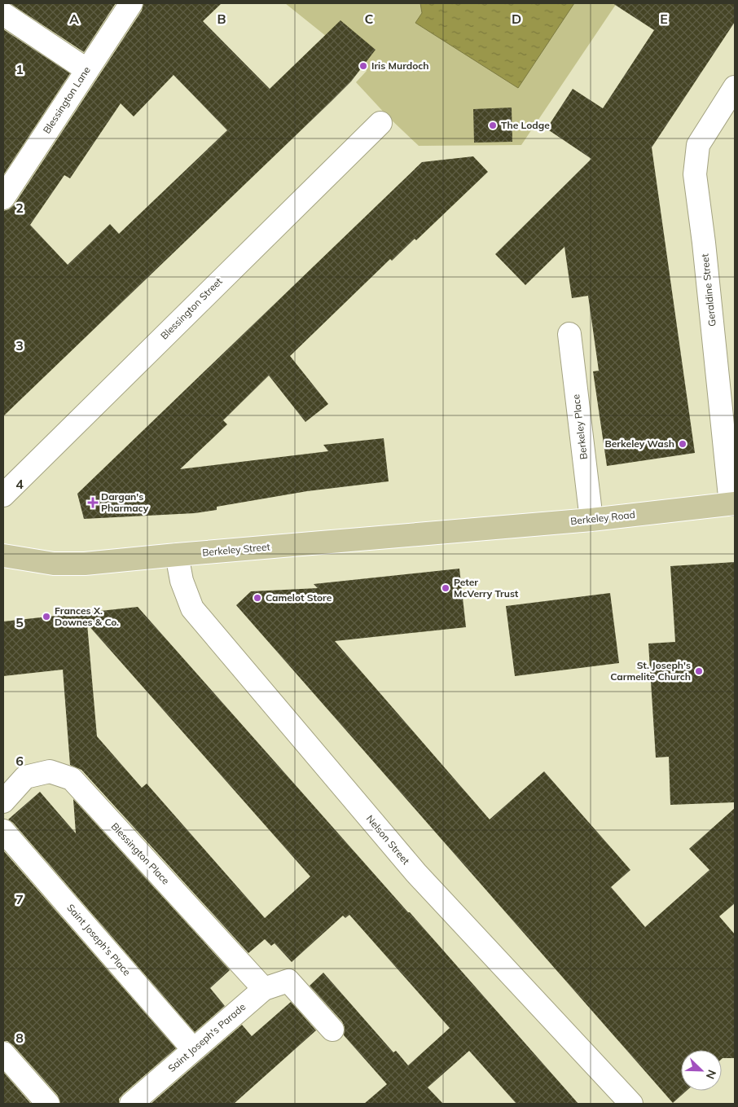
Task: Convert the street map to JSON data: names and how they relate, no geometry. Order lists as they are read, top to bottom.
{
  "streets": {
    "main road": ["Berkeley Road", "Berkeley Street"],
    "street": [
      "Blessington Lane",
      "Geraldine Street",
      "Blessington Street",
      "Berkeley Place",
      "Nelson Street",
      "Blessington Place",
      "Saint Joseph's Place",
      "Saint Joseph's Parade"
    ]
  },
  "crossings": [
    ["Geraldine Street", "Berkeley Road"],
    ["Berkeley Place", "Berkeley Road"],
    ["Berkeley Road", "Berkeley Street"],
    ["Berkeley Street", "Nelson Street"],
    ["Blessington Place", "Saint Joseph's Parade"],
    ["Saint Joseph's Place", "Saint Joseph's Parade"]
  ],
  "places": {
    "other": [
      "Iris Murdoch",
      "The Lodge",
      "Berkeley Wash",
      "Peter McVerry Trust",
      "Camelot Store",
      "Frances X. Downes & Co.",
      "St. Joseph's Carmelite Church"
    ],
    "health": ["Dargan's Pharmacy"]
  },
  "north": "bottom right",
  "grid": {
    "columns": [
      "A",
      "B",
      "C",
      "D",
      "E"
    ],
    "rows": [
      "1",
      "2",
      "3",
      "4",
      "5",
      "6",
      "7",
      "8"
    ]
  }
}
